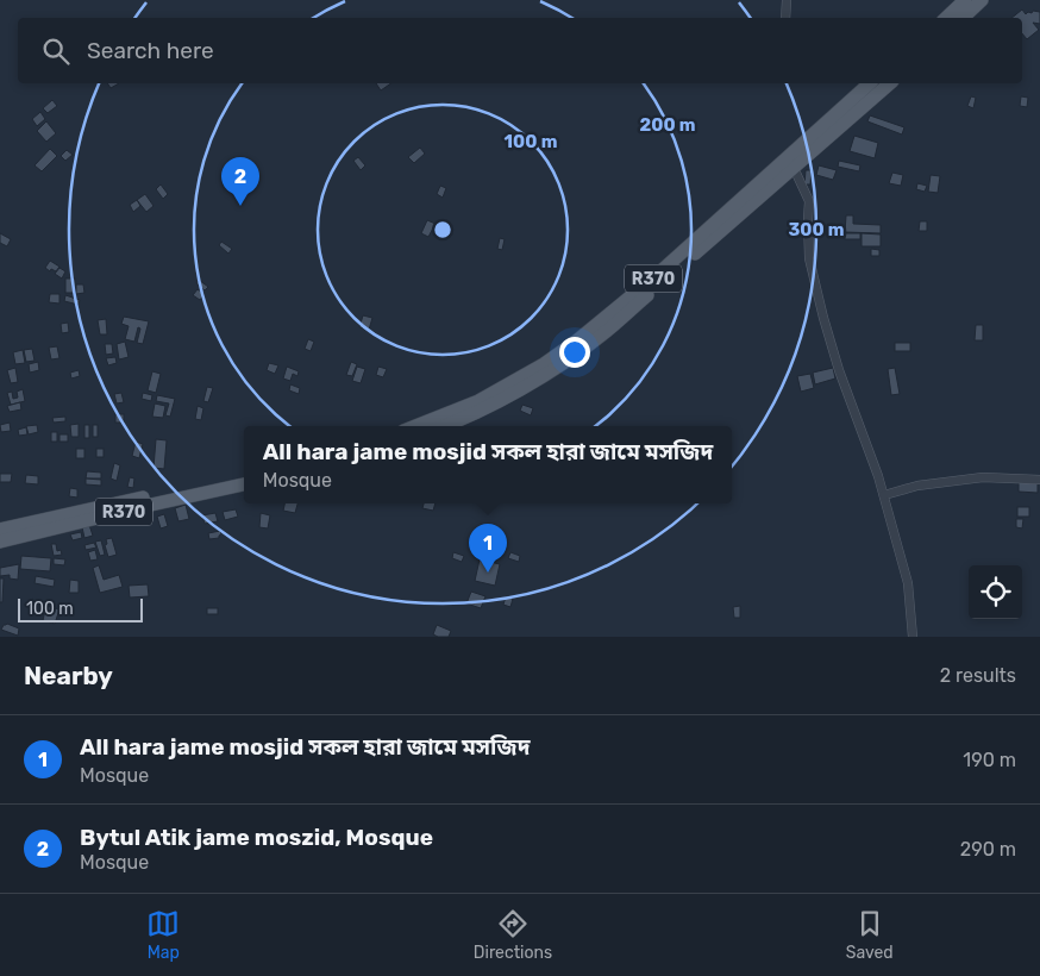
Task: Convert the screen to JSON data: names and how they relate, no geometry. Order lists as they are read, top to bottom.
{
  "streets": {
    "main road": ["R370"]
  },
  "scale_bar": "100 m",
  "page": {
    "search": "Search here",
    "pins": ["2", "1"],
    "popup": ["All hara jame mosjid সকল হারা জামে মসজিদ", "Mosque"],
    "scale": "100 m",
    "heading": ["Nearby", "2 results"],
    "list": [
      {
        "mark": "1",
        "name": "All hara jame mosjid সকল হারা জামে মসজিদ",
        "note": "Mosque",
        "value": "190 m"
      },
      {
        "mark": "2",
        "name": "Bytul Atik jame moszid, Mosque",
        "note": "Mosque",
        "value": "290 m"
      }
    ],
    "nav": ["Map", "Directions", "Saved"]
  },
  "rings": ["200 m", "100 m", "300 m"]
}
